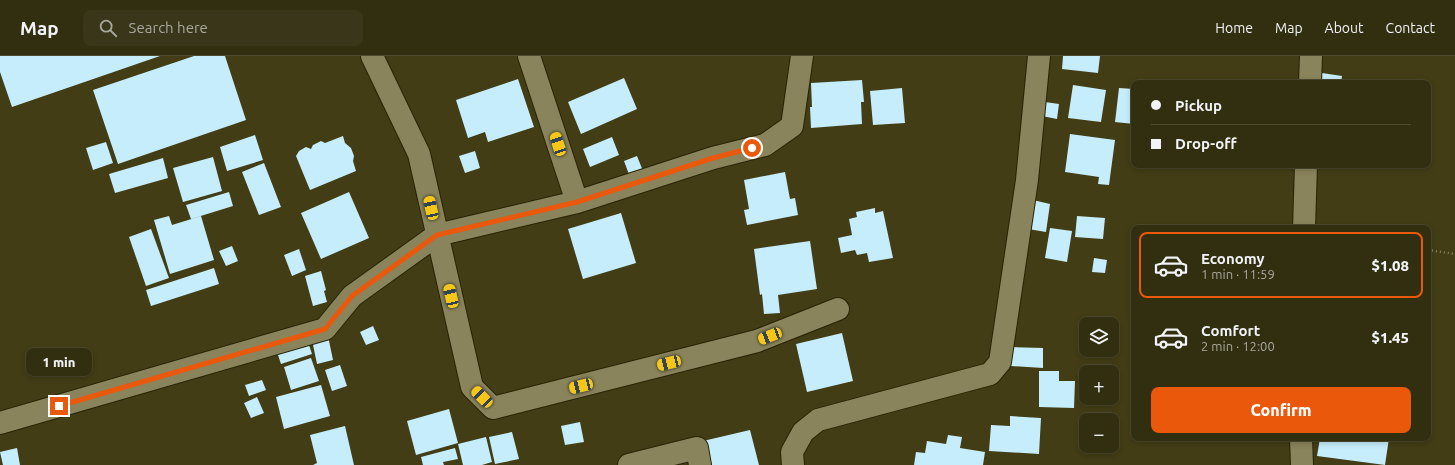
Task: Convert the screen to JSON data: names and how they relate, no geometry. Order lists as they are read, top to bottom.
{
  "page": {
    "header": "Map",
    "search": "Search here",
    "nav": [
      "Home",
      "Map",
      "About",
      "Contact"
    ],
    "banner": ["Pickup", "Drop-off"],
    "list": [
      {
        "name": "Economy",
        "note": "1 min · 11:59",
        "value": "$1.08"
      },
      {
        "name": "Comfort",
        "note": "2 min · 12:00",
        "value": "$1.45"
      }
    ],
    "map_buttons": ["+", "−"],
    "bubble": "1 min",
    "buttons": "Confirm"
  }
}
